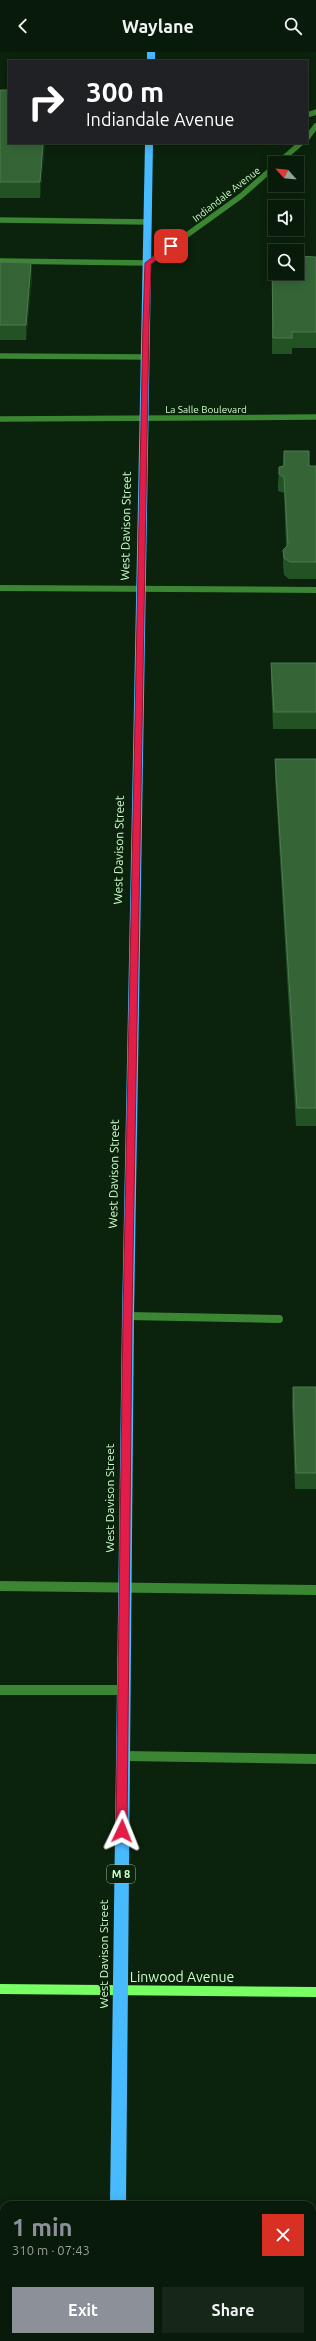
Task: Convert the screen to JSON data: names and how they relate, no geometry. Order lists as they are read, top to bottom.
{
  "streets": {
    "highway": ["West Davison Street", "M 8"],
    "street": ["Indiandale Avenue", "La Salle Boulevard", "Linwood Avenue"]
  },
  "crossings": [
    ["Indiandale Avenue", "West Davison Street"],
    ["La Salle Boulevard", "West Davison Street"],
    ["West Davison Street", "Linwood Avenue"]
  ],
  "north": "top left",
  "page": {
    "header": "Waylane",
    "turn": ["300 m", "Indiandale Avenue"],
    "heading": ["1 min", "310 m · 07:43"],
    "buttons": ["Exit", "Share"]
  }
}
